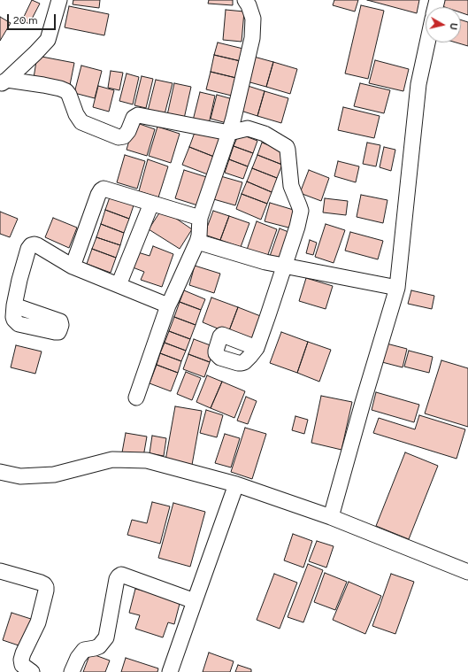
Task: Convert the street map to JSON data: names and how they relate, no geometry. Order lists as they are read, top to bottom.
{
  "scale_bar": "20 m",
  "north": "right"
}
